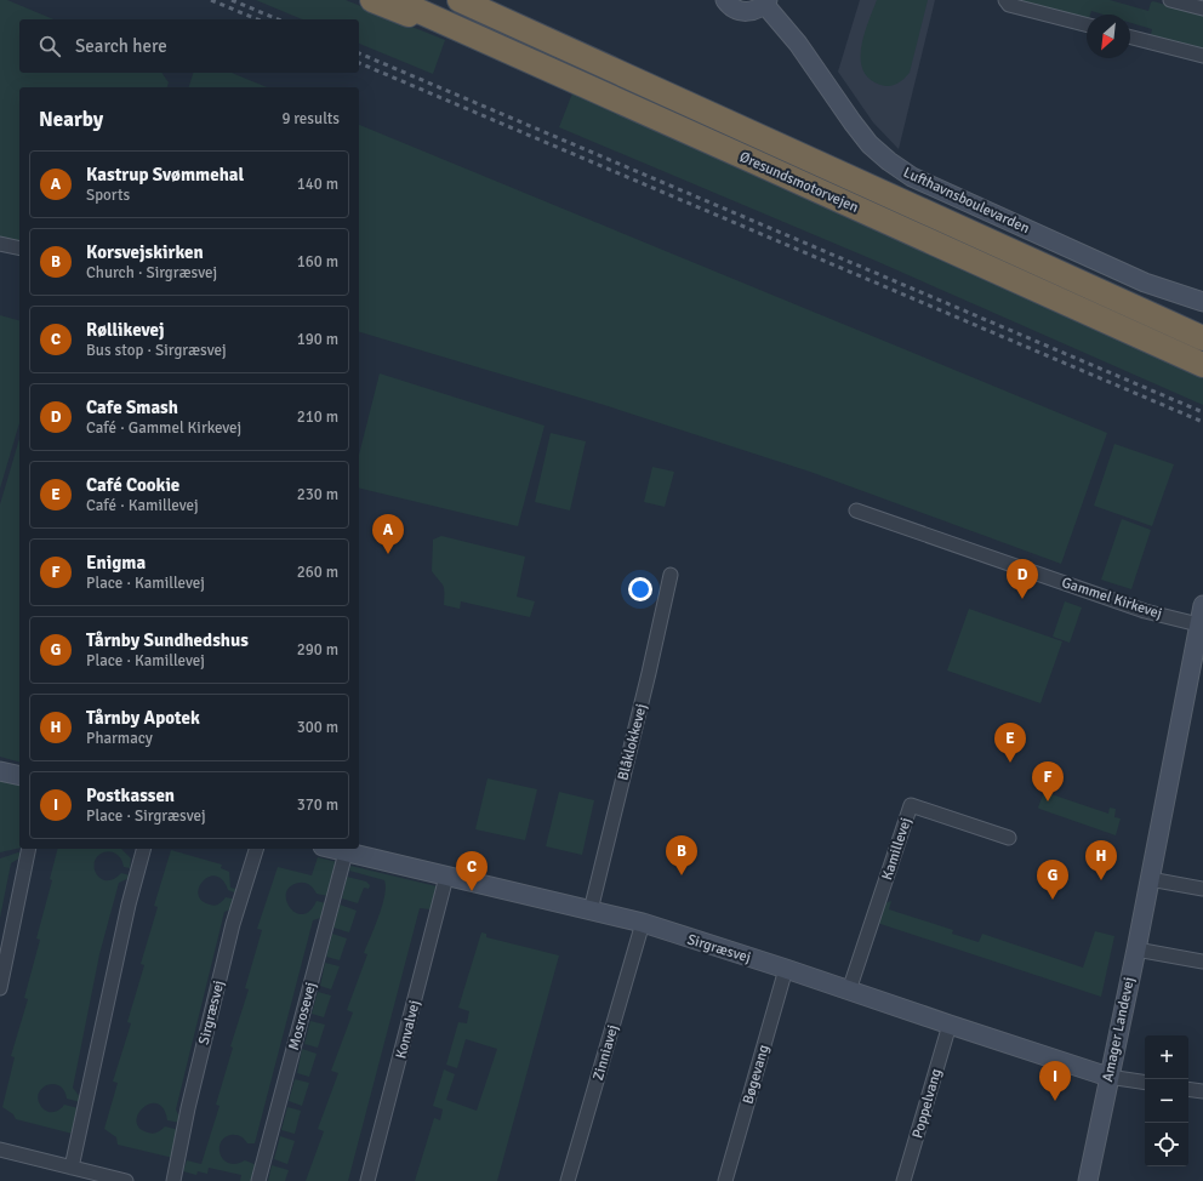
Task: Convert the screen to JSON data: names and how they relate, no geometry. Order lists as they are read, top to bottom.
{
  "streets": {
    "highway": ["Øresundsmotorvejen"],
    "street": [
      "Lufthavnsboulevarden",
      "Gammel Kirkevej",
      "Blåklokkevej",
      "Kamillevej",
      "Sirgræsvej",
      "Mosrosevej",
      "Konvalvej",
      "Amager Landevej",
      "Zinniavej",
      "Bøgevang",
      "Poppelvang"
    ]
  },
  "crossings": [
    ["Gammel Kirkevej", "Amager Landevej"],
    ["Blåklokkevej", "Sirgræsvej"],
    ["Kamillevej", "Sirgræsvej"],
    ["Sirgræsvej", "Mosrosevej"],
    ["Sirgræsvej", "Konvalvej"],
    ["Sirgræsvej", "Amager Landevej"],
    ["Sirgræsvej", "Zinniavej"],
    ["Sirgræsvej", "Bøgevang"],
    ["Sirgræsvej", "Poppelvang"]
  ],
  "north": "bottom left",
  "page": {
    "search": "Search here",
    "heading": ["Nearby", "9 results"],
    "list": [
      {
        "mark": "A",
        "name": "Kastrup Svømmehal",
        "note": "Sports",
        "value": "140 m"
      },
      {
        "mark": "B",
        "name": "Korsvejskirken",
        "note": "Church · Sirgræsvej",
        "value": "160 m"
      },
      {
        "mark": "C",
        "name": "Røllikevej",
        "note": "Bus stop · Sirgræsvej",
        "value": "190 m"
      },
      {
        "mark": "D",
        "name": "Cafe Smash",
        "note": "Café · Gammel Kirkevej",
        "value": "210 m"
      },
      {
        "mark": "E",
        "name": "Café Cookie",
        "note": "Café · Kamillevej",
        "value": "230 m"
      },
      {
        "mark": "F",
        "name": "Enigma",
        "note": "Place · Kamillevej",
        "value": "260 m"
      },
      {
        "mark": "G",
        "name": "Tårnby Sundhedshus",
        "note": "Place · Kamillevej",
        "value": "290 m"
      },
      {
        "mark": "H",
        "name": "Tårnby Apotek",
        "note": "Pharmacy",
        "value": "300 m"
      },
      {
        "mark": "I",
        "name": "Postkassen",
        "note": "Place · Sirgræsvej",
        "value": "370 m"
      }
    ],
    "pins": [
      "A",
      "D",
      "E",
      "F",
      "B",
      "H",
      "C",
      "G",
      "I"
    ],
    "map_buttons": ["+", "−"]
  }
}
